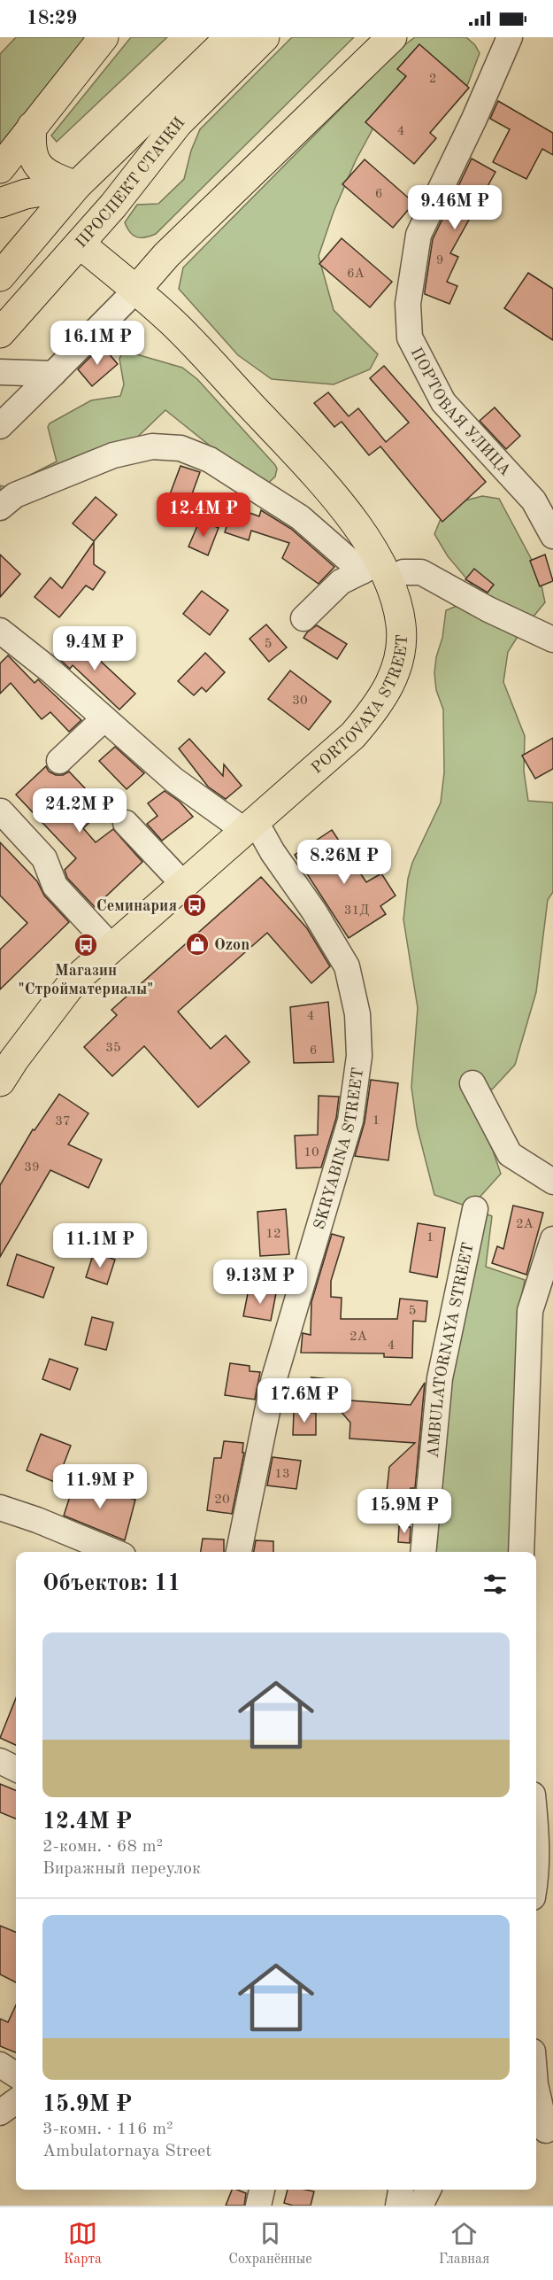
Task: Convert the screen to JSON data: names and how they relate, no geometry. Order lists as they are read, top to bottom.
{
  "streets": {
    "main road": ["ПРОСПЕКТ СТАЧКИ", "PORTOVAYA STREET"],
    "street": ["ПОРТОВАЯ УЛИЦА", "SKRYABINA STREET", "AMBULATORNAYA STREET"]
  },
  "crossings": [
    ["ПРОСПЕКТ СТАЧКИ", "PORTOVAYA STREET"],
    ["PORTOVAYA STREET", "SKRYABINA STREET"]
  ],
  "places": {
    "bus stop": ["Семинария", "Магазин \"Стройматериалы\""],
    "shop": ["Ozon"]
  },
  "house_numbers": [
    "2",
    "4",
    "6",
    "9",
    "6А",
    "5",
    "30",
    "31Д",
    "4",
    "35",
    "6",
    "1",
    "37",
    "10",
    "39",
    "2А",
    "12",
    "1",
    "5",
    "2А",
    "4",
    "13",
    "20"
  ],
  "page": {
    "status": "18:29",
    "price": [
      "9.46M ₽",
      "16.1M ₽",
      "12.4M ₽",
      "9.4M ₽",
      "24.2M ₽",
      "8.26M ₽",
      "11.1M ₽",
      "9.13M ₽",
      "17.6M ₽",
      "11.9M ₽",
      "15.9M ₽"
    ],
    "heading": "Объектов: 11",
    "list": [
      {
        "name": "12.4M ₽",
        "note": "2-комн. · 68 m² · Виражный переулок"
      },
      {
        "name": "15.9M ₽",
        "note": "3-комн. · 116 m² · Ambulatornaya Street"
      }
    ],
    "tabs": ["Карта", "Сохранённые", "Главная"]
  }
}
